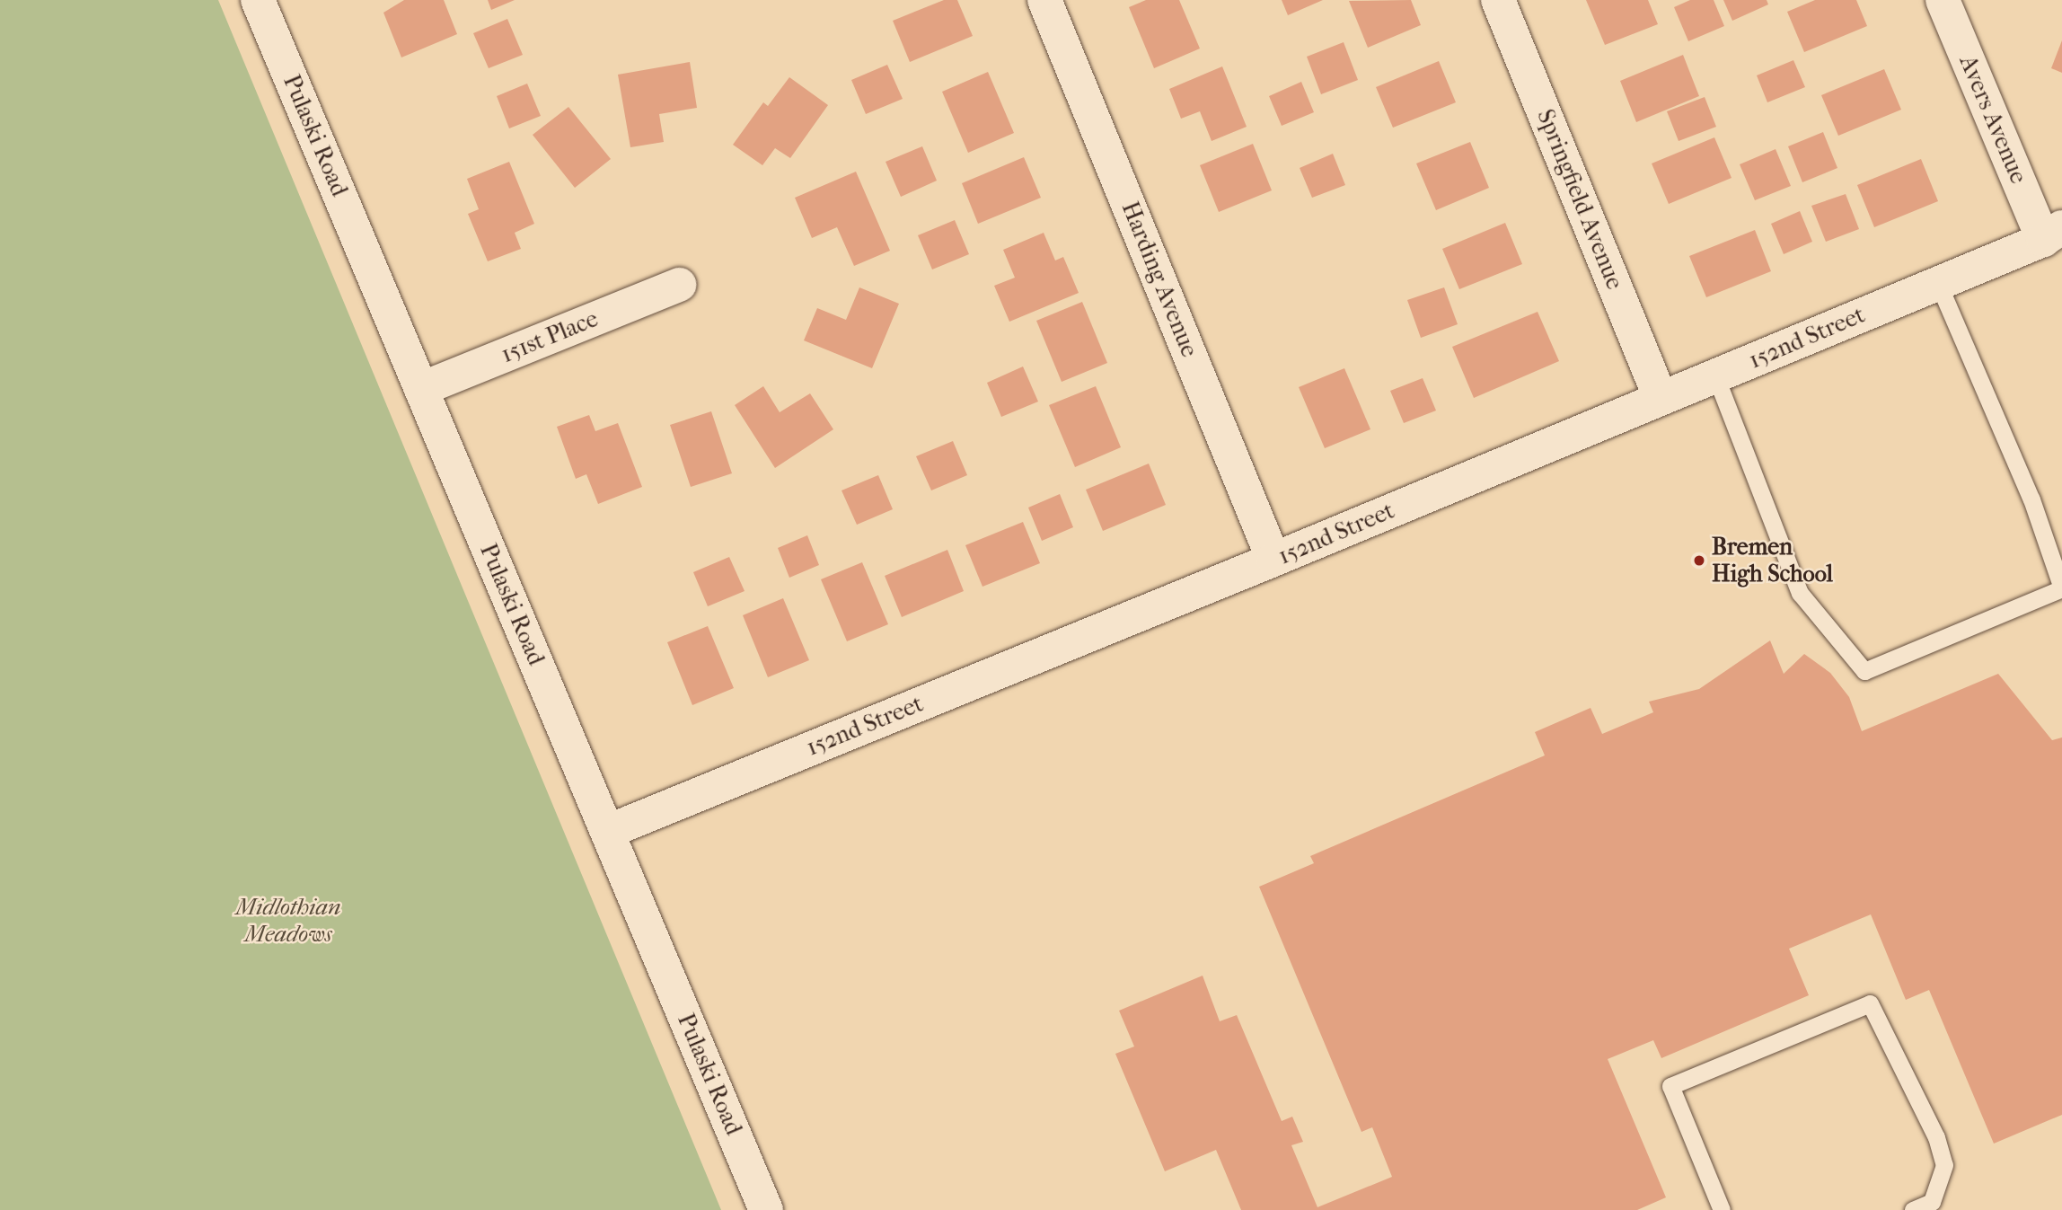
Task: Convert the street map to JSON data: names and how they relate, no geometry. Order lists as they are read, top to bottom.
{
  "streets": {
    "street": [
      "Avers Avenue",
      "Pulaski Road",
      "Springfield Avenue",
      "Harding Avenue",
      "151st Place",
      "152nd Street"
    ]
  },
  "crossings": [
    ["Avers Avenue", "152nd Street"],
    ["Pulaski Road", "151st Place"],
    ["Pulaski Road", "152nd Street"],
    ["Springfield Avenue", "152nd Street"],
    ["Harding Avenue", "152nd Street"]
  ],
  "parks": ["Midlothian Meadows"],
  "places": ["Bremen High School"]
}
